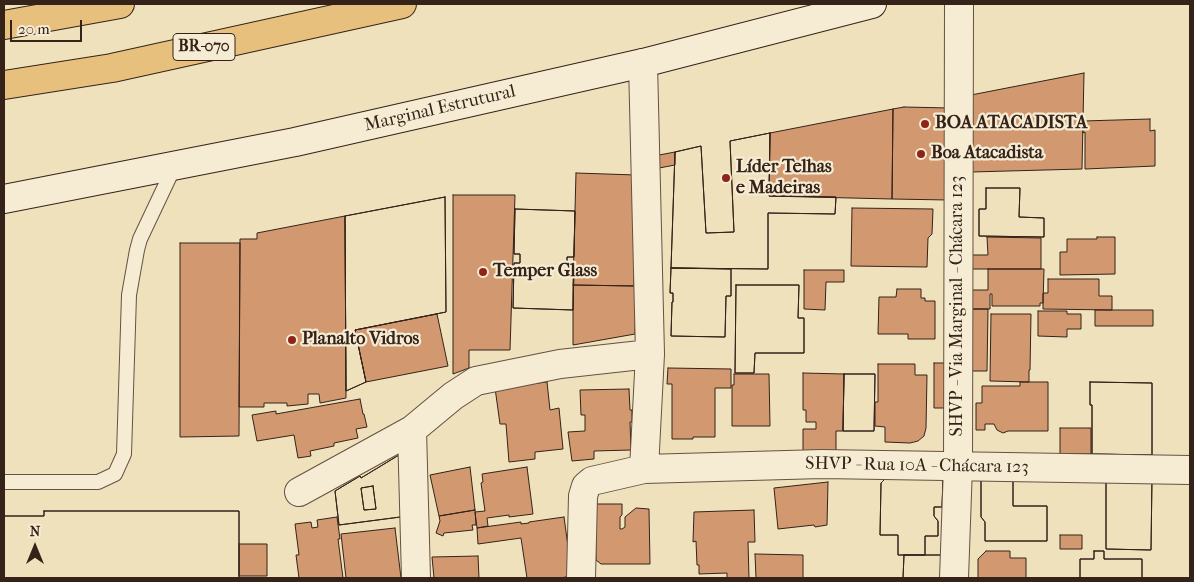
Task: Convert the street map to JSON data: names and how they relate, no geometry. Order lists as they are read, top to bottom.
{
  "streets": {
    "highway": ["BR-070"],
    "street": ["Marginal Estrutural", "SHVP - Via Marginal - Chácara 123", "SHVP - Rua 10A - Chácara 123"]
  },
  "crossings": [
    ["SHVP - Via Marginal - Chácara 123", "SHVP - Rua 10A - Chácara 123"]
  ],
  "places": [
    "BOA ATACADISTA",
    "Boa Atacadista",
    "Líder Telhas e Madeiras",
    "Temper Glass",
    "Planalto Vidros"
  ],
  "scale_bar": "20 m",
  "north": "top"
}
